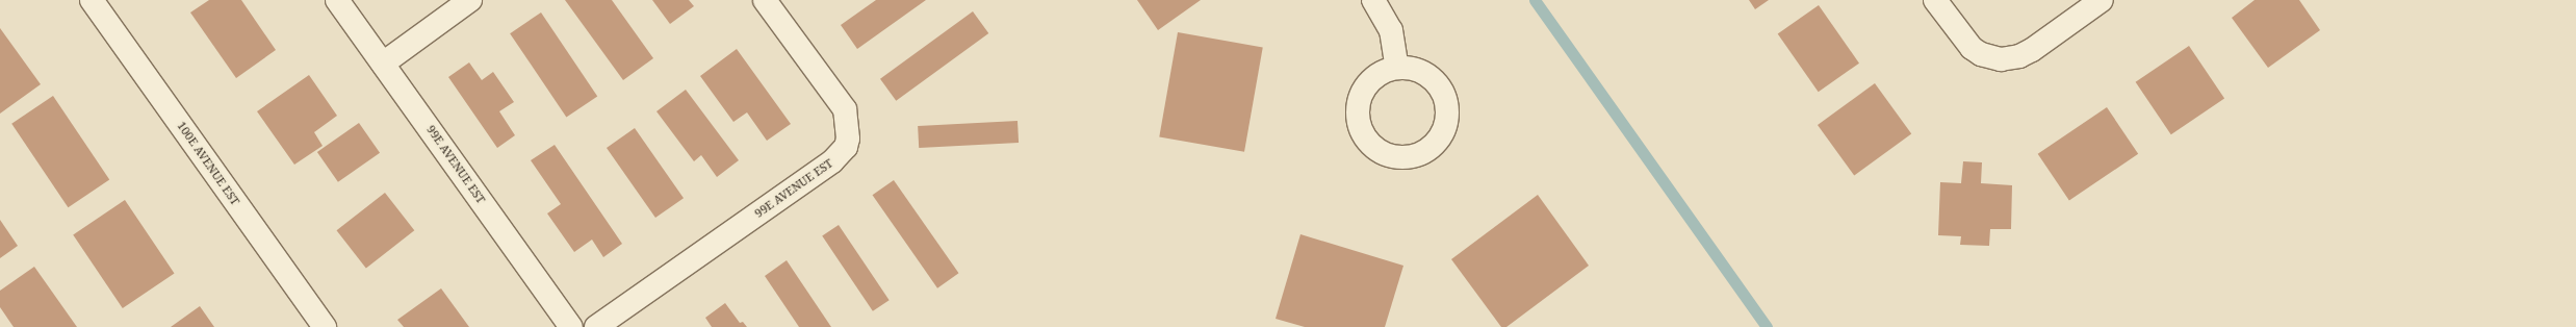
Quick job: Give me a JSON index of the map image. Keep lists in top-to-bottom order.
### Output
{
  "streets": {
    "street": ["100E AVENUE EST", "99E AVENUE EST"]
  }
}
